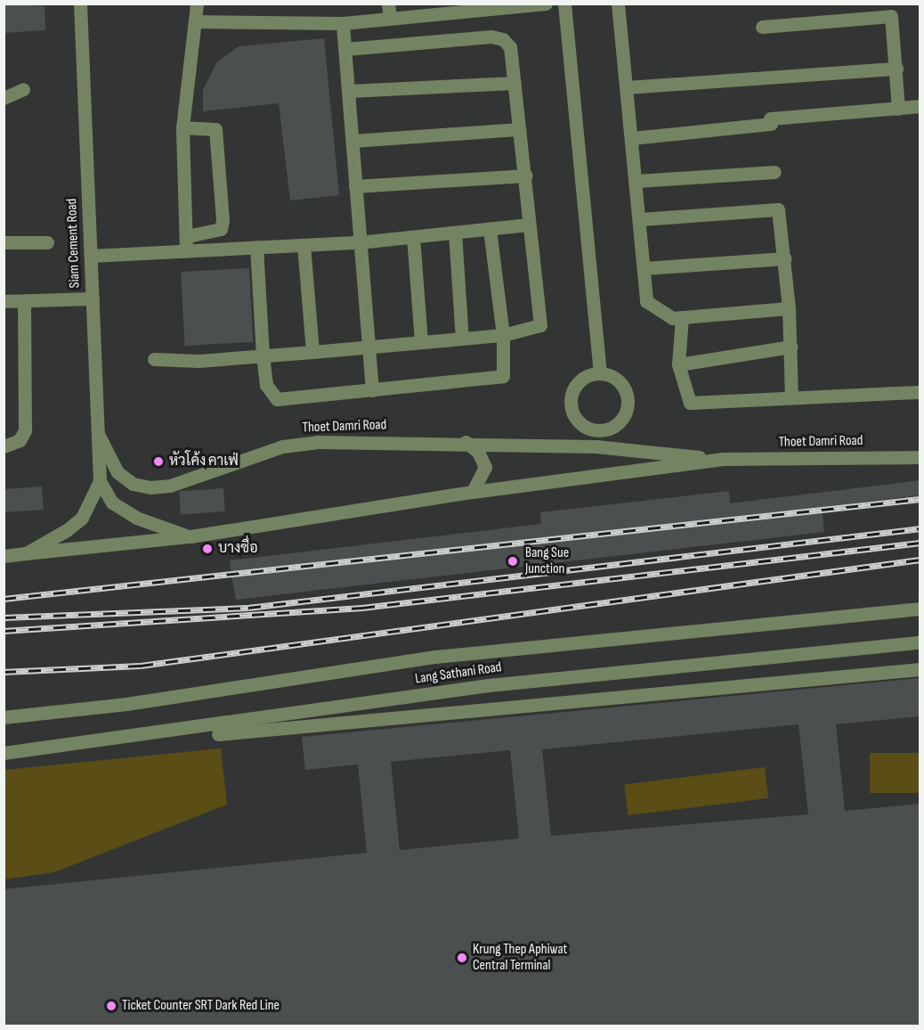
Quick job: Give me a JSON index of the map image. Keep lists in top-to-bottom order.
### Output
{
  "streets": {
    "street": ["Siam Cement Road", "Thoet Damri Road", "Lang Sathani Road"]
  },
  "crossings": [
    ["Siam Cement Road", "Thoet Damri Road"]
  ],
  "places": [
    "หัวโค้ง คาเฟ่",
    "บางซื่อ",
    "Bang Sue Junction",
    "Krung Thep Aphiwat Central Terminal",
    "Ticket Counter SRT Dark Red Line"
  ]
}
